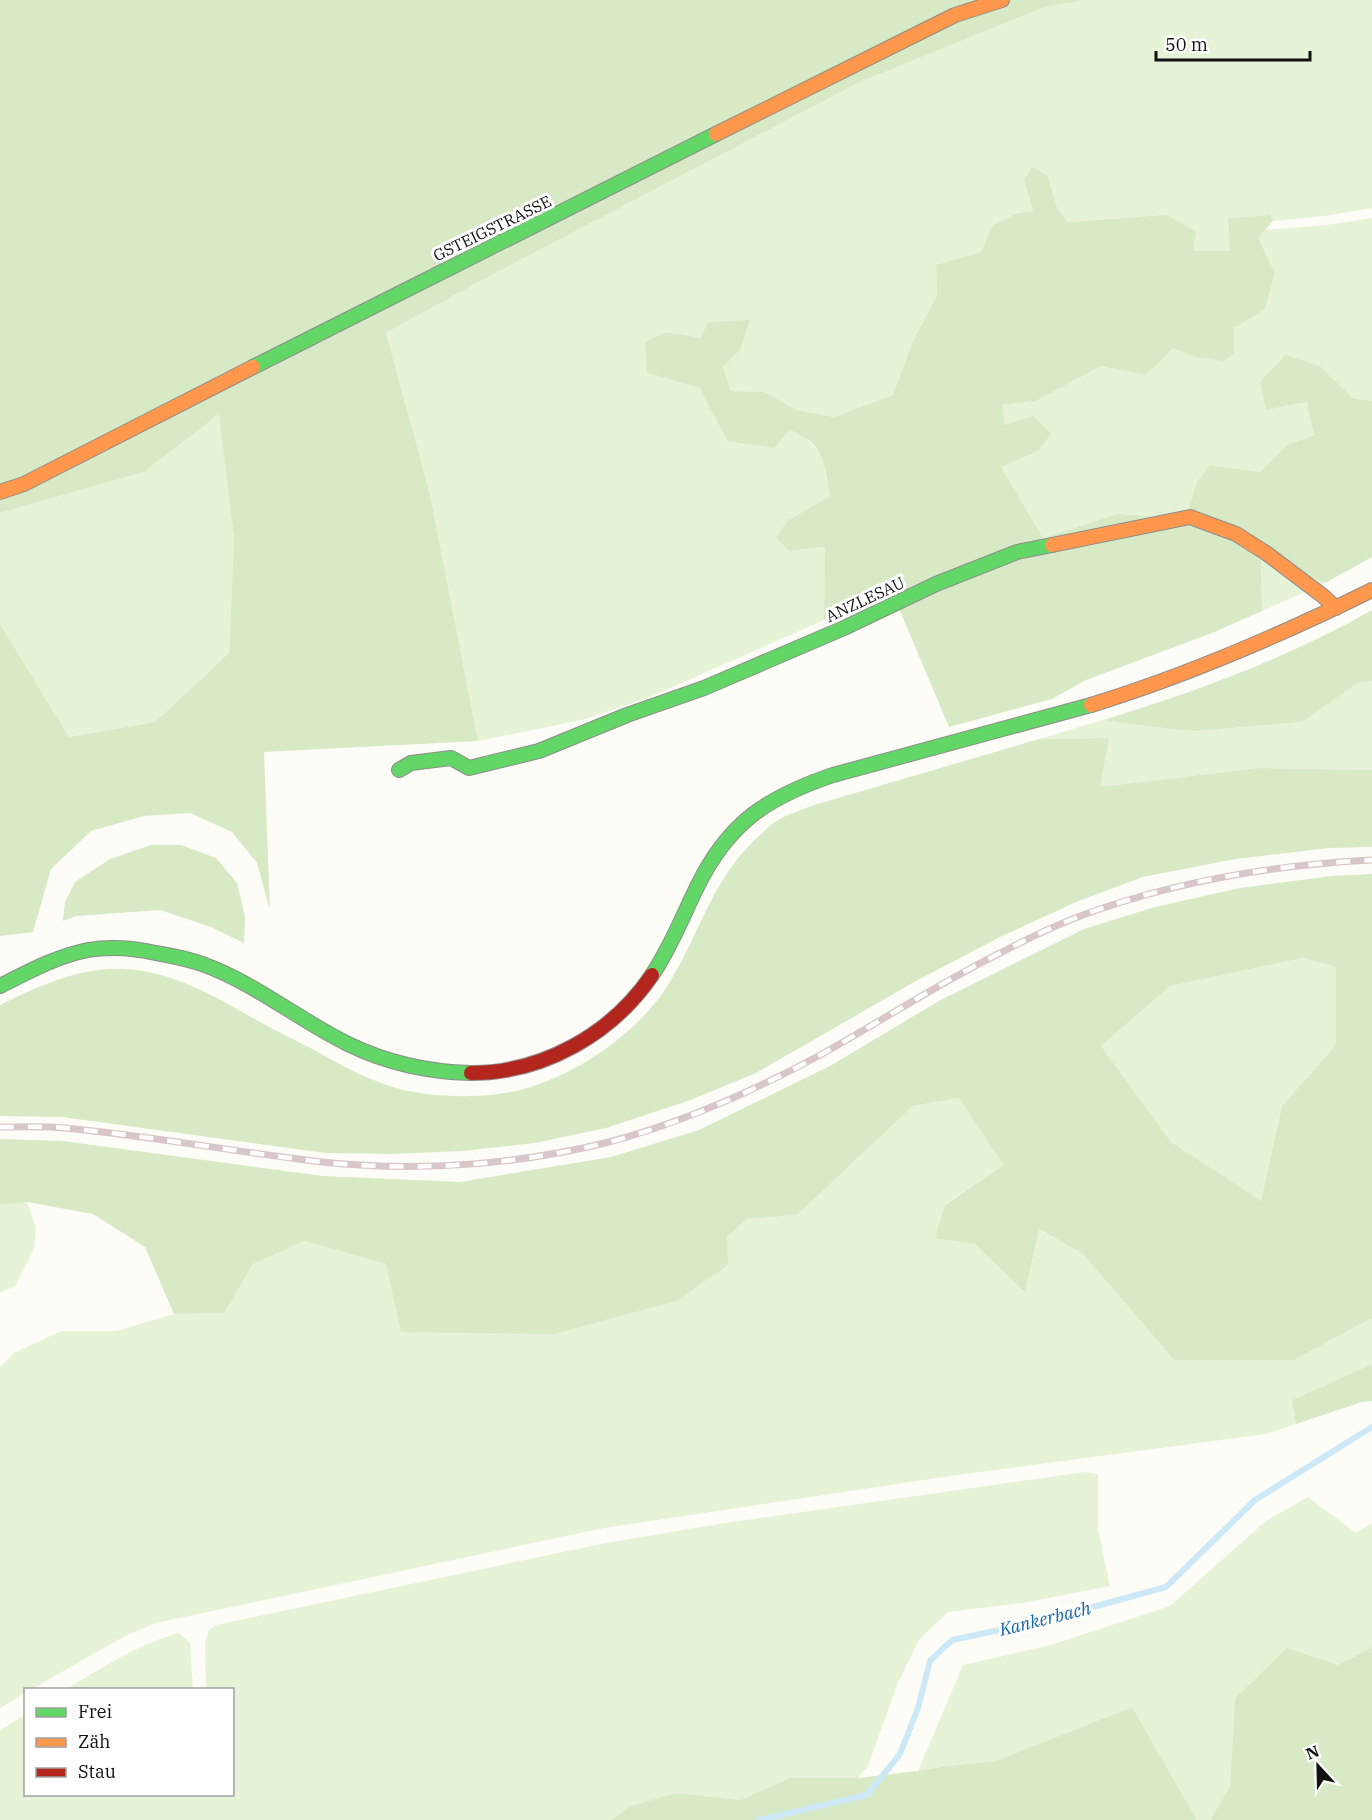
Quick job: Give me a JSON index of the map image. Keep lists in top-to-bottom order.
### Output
{
  "streets": {
    "street": ["GSTEIGSTRASSE", "ANZLESAU"]
  },
  "water": ["Kankerbach"],
  "legend": ["Frei", "Zäh", "Stau"],
  "scale_bar": "50 m",
  "north": "top"
}
